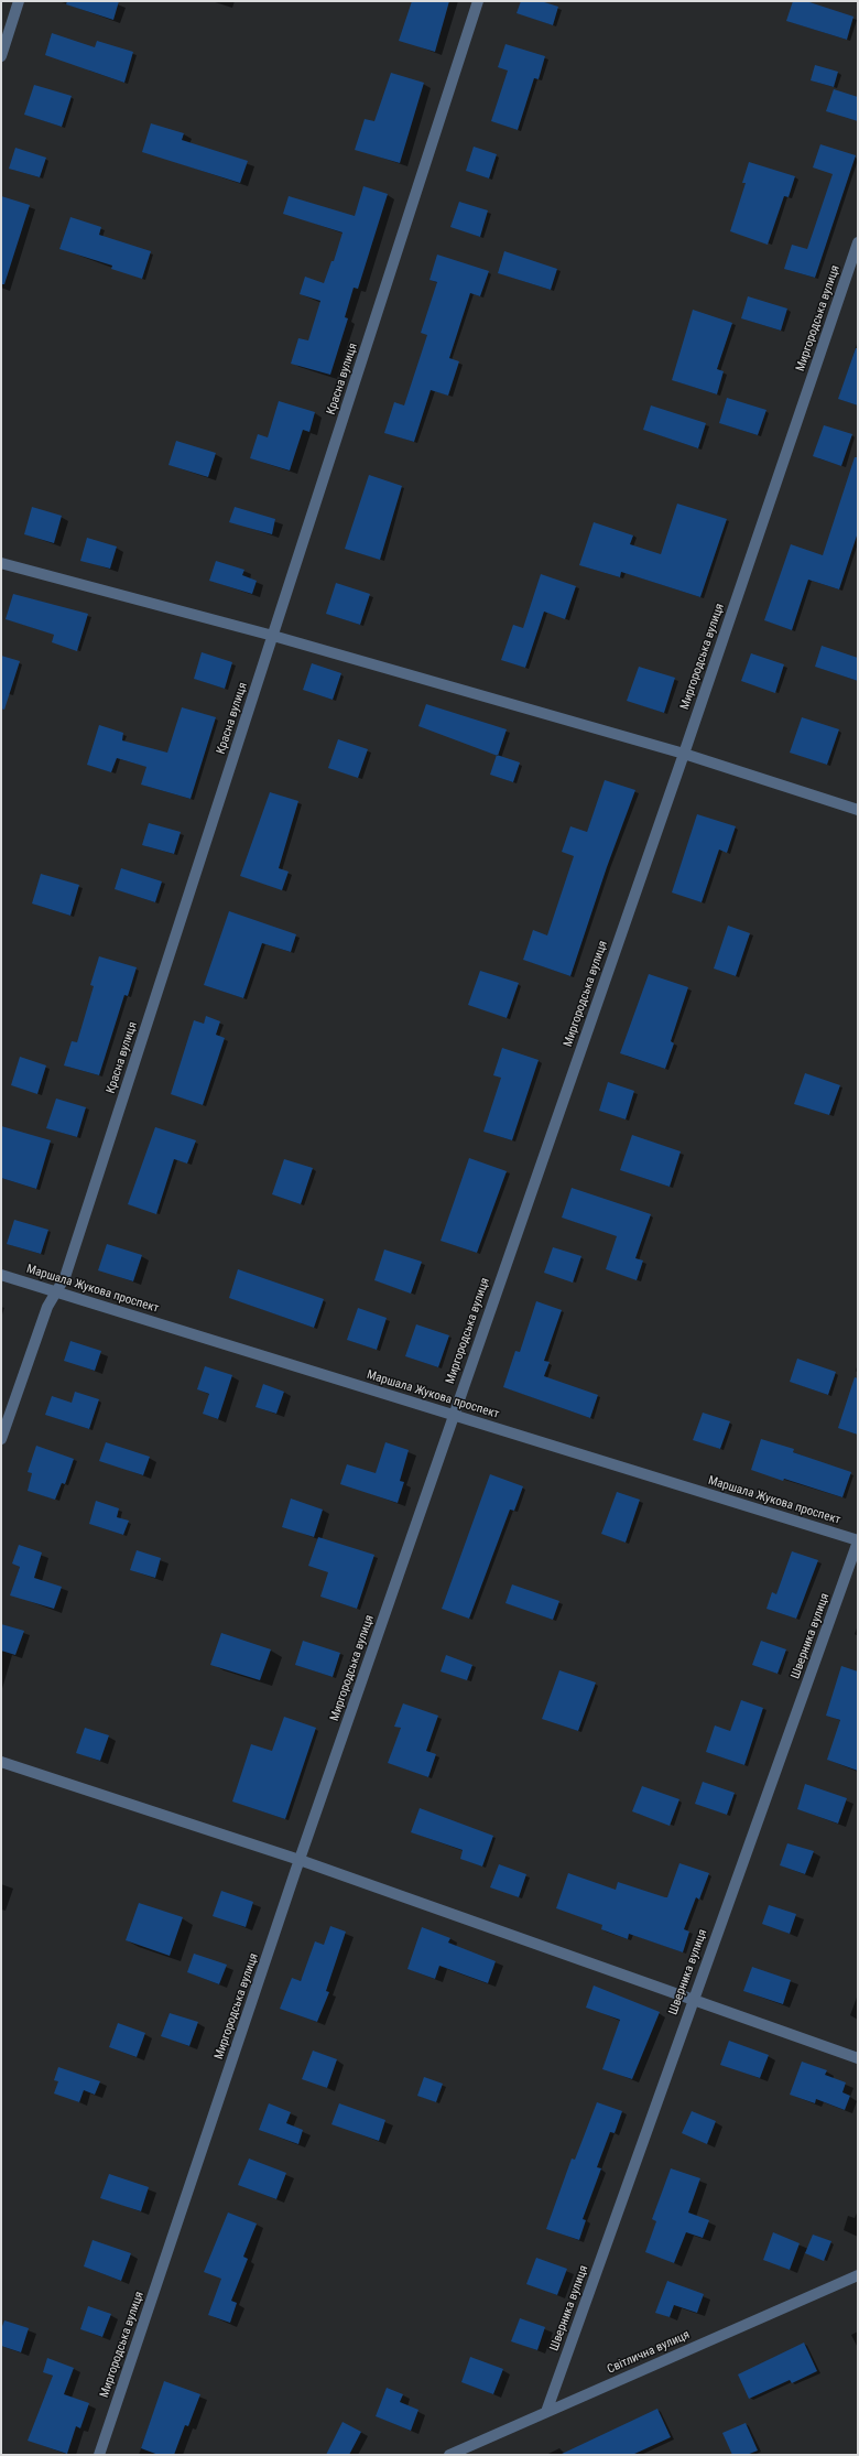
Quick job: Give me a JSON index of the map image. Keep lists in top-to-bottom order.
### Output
{
  "streets": {
    "street": [
      "Миргородська вулиця",
      "Красна вулиця",
      "Маршала Жукова проспект",
      "Шверника вулиця",
      "Світлична вулиця"
    ]
  },
  "crossings": [
    ["Миргородська вулиця", "Маршала Жукова проспект"],
    ["Красна вулиця", "Маршала Жукова проспект"],
    ["Маршала Жукова проспект", "Шверника вулиця"],
    ["Шверника вулиця", "Світлична вулиця"]
  ]
}
